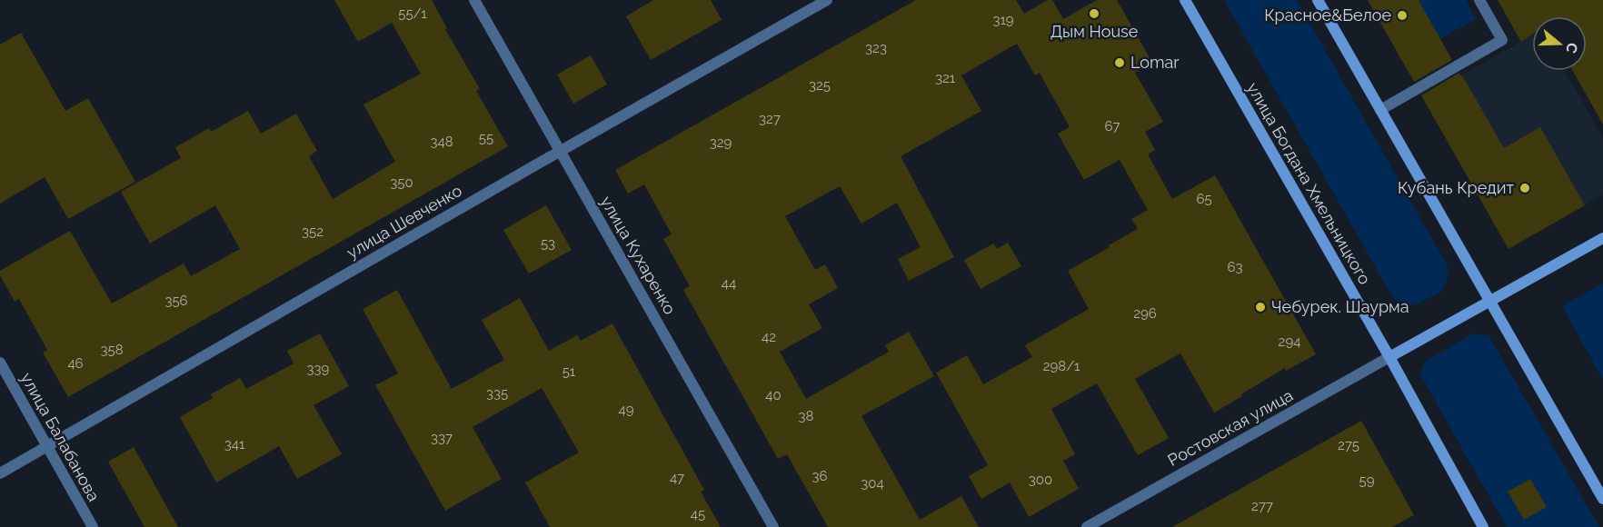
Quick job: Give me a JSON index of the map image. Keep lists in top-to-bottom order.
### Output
{
  "streets": {
    "main road": ["улица Богдана Хмельницкого"],
    "street": [
      "улица Шевченко",
      "улица Кухаренко",
      "Ростовская улица",
      "улица Балабанова"
    ]
  },
  "crossings": [
    ["улица Богдана Хмельницкого", "Ростовская улица"],
    ["улица Шевченко", "улица Кухаренко"],
    ["улица Шевченко", "улица Балабанова"]
  ],
  "places": [
    "Дым House",
    "Красное&Белое",
    "Lomar",
    "Кубань Кредит",
    "Чебурек. Шаурма"
  ],
  "house_numbers": [
    "55/1",
    "319",
    "323",
    "321",
    "325",
    "327",
    "67",
    "55",
    "348",
    "329",
    "350",
    "65",
    "352",
    "53",
    "63",
    "44",
    "356",
    "296",
    "42",
    "294",
    "358",
    "46",
    "298/1",
    "339",
    "51",
    "335",
    "40",
    "49",
    "38",
    "337",
    "341",
    "275",
    "36",
    "47",
    "300",
    "59",
    "304",
    "277",
    "45"
  ],
  "north": "right"
}
